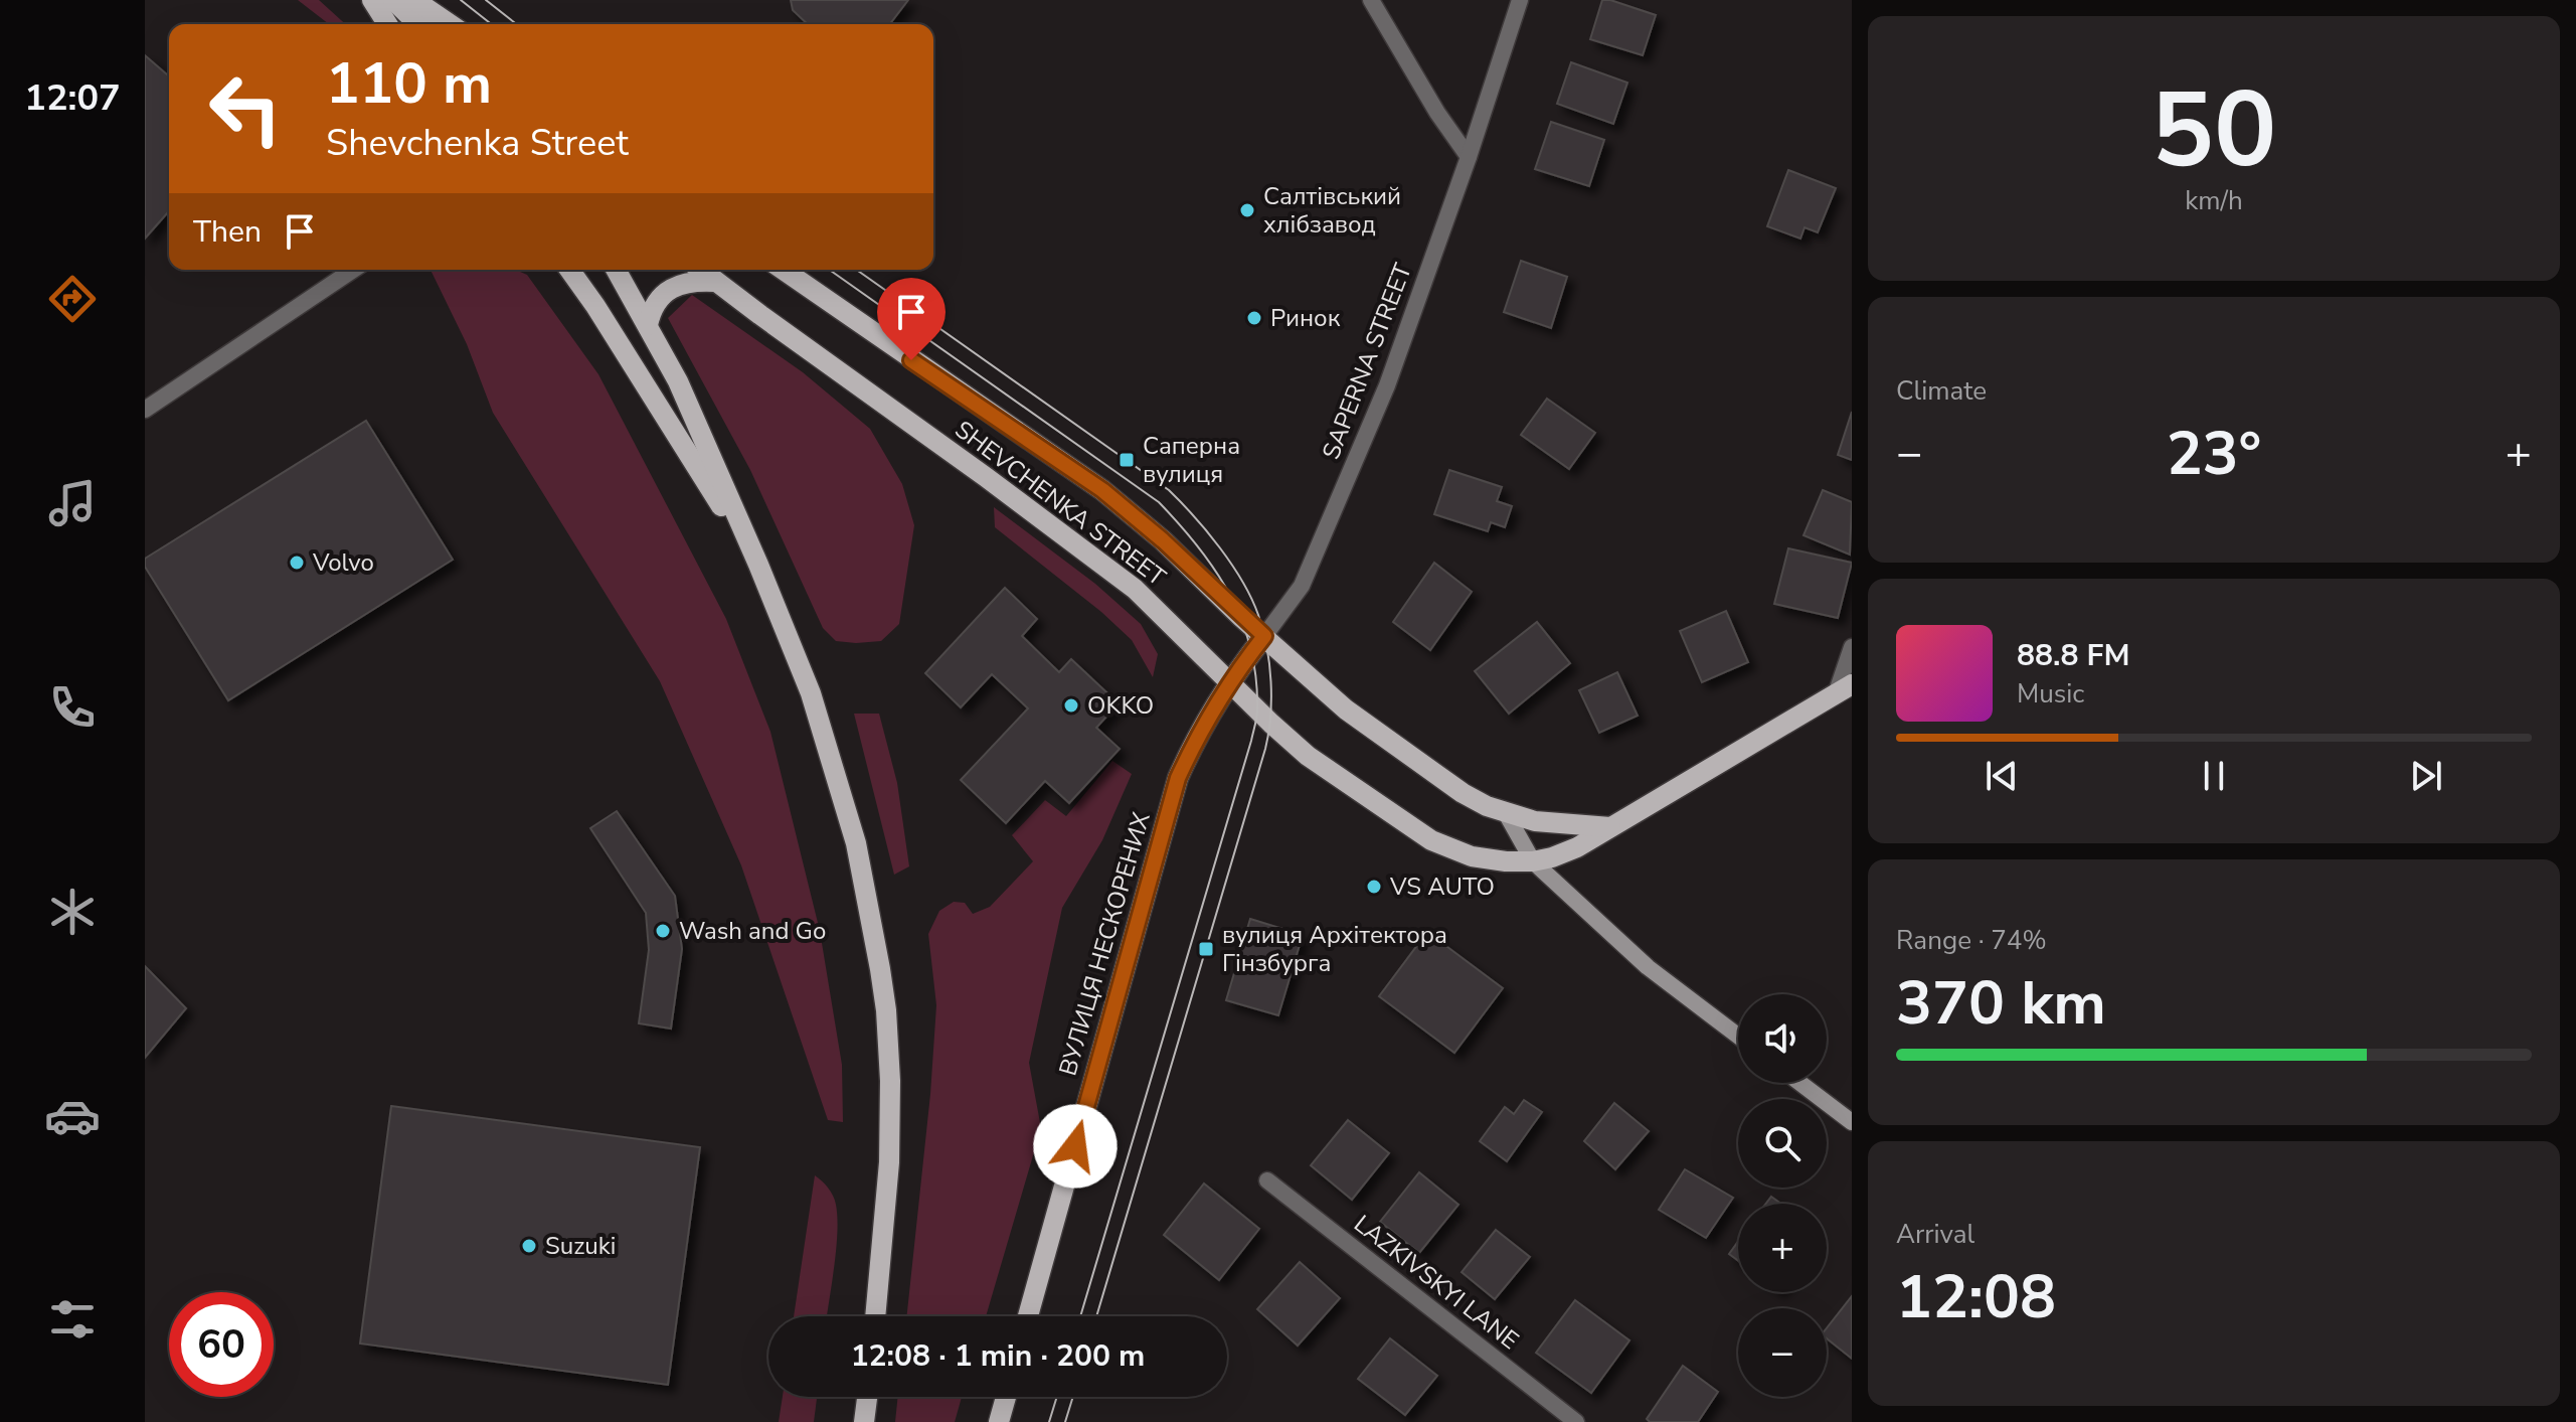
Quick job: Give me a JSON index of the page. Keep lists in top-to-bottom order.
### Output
{
  "streets": {
    "main road": ["SHEVCHENKA STREET", "ВУЛИЦЯ НЕСКОРЕНИХ"],
    "street": ["SAPERNA STREET", "LAZKIVSKYI LANE"]
  },
  "crossings": [
    ["SAPERNA STREET", "SHEVCHENKA STREET"],
    ["SAPERNA STREET", "ВУЛИЦЯ НЕСКОРЕНИХ"],
    ["SHEVCHENKA STREET", "ВУЛИЦЯ НЕСКОРЕНИХ"]
  ],
  "places": {
    "other": [
      "Салтівський хлібзавод",
      "Ринок",
      "Volvo",
      "OKKO",
      "VS AUTO",
      "Wash and Go",
      "Suzuki"
    ],
    "transit": ["Саперна вулиця", "вулиця Архітектора Гінзбурга"]
  },
  "page": {
    "tabs": "12:07",
    "tile": [
      ["50", "km/h"],
      "Climate",
      ["Range · 74%", "370 km"],
      ["Arrival", "12:08"]
    ],
    "turn": ["110 m", "Shevchenka Street"],
    "then": "Then",
    "heat": ["−", "23°", "+"],
    "song": ["88.8 FM", "Music"],
    "map_buttons": ["+", "−"],
    "limit": "60",
    "trip": "12:08 · 1 min · 200 m"
  }
}
